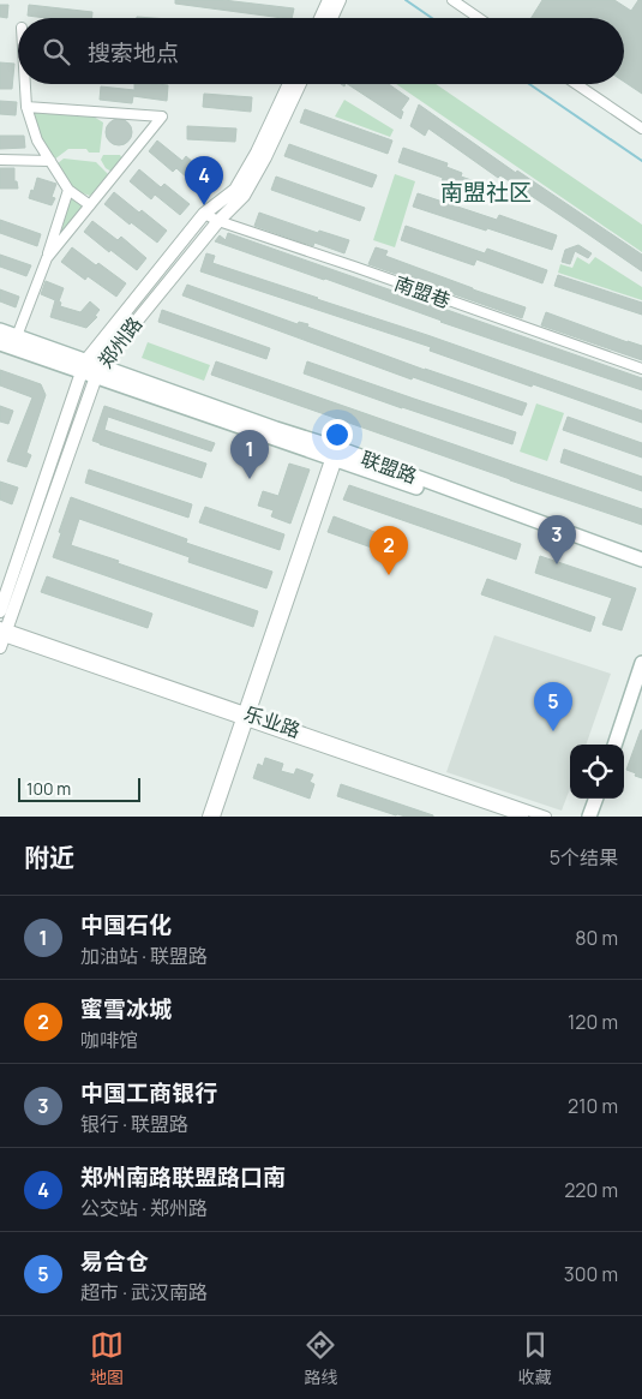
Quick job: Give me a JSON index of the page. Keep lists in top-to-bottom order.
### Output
{
  "streets": {
    "main road": ["联盟路"],
    "street": ["南盟巷", "郑州路", "乐业路"]
  },
  "crossings": [
    ["南盟巷", "郑州路"],
    ["郑州路", "联盟路"],
    ["郑州路", "乐业路"]
  ],
  "districts": ["南盟社区"],
  "scale_bar": "100 m",
  "page": {
    "search": "搜索地点",
    "pins": [
      "4",
      "1",
      "3",
      "2",
      "5"
    ],
    "scale": "100 m",
    "heading": ["附近", "5个结果"],
    "list": [
      {
        "mark": "1",
        "name": "中国石化",
        "note": "加油站 · 联盟路",
        "value": "80 m"
      },
      {
        "mark": "2",
        "name": "蜜雪冰城",
        "note": "咖啡馆",
        "value": "120 m"
      },
      {
        "mark": "3",
        "name": "中国工商银行",
        "note": "银行 · 联盟路",
        "value": "210 m"
      },
      {
        "mark": "4",
        "name": "郑州南路联盟路口南",
        "note": "公交站 · 郑州路",
        "value": "220 m"
      },
      {
        "mark": "5",
        "name": "易合仓",
        "note": "超市 · 武汉南路",
        "value": "300 m"
      }
    ],
    "nav": ["地图", "路线", "收藏"]
  }
}
